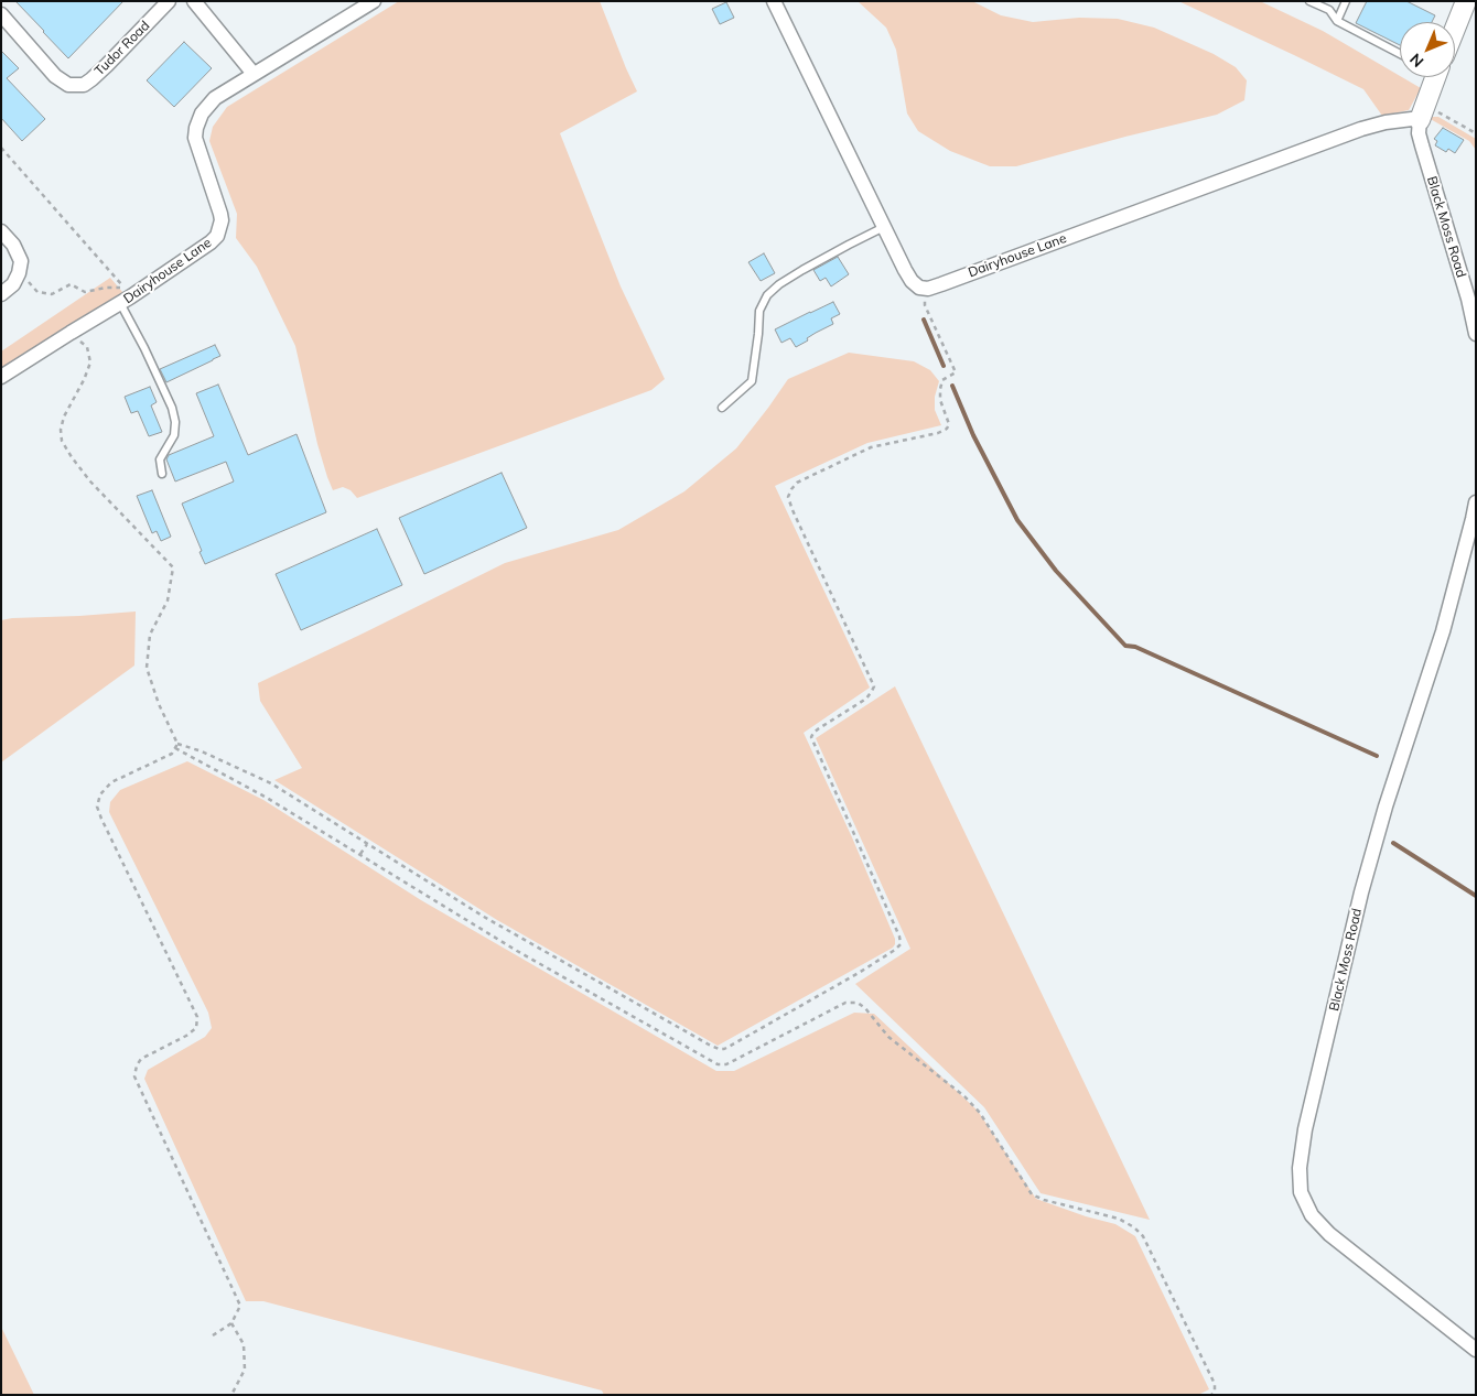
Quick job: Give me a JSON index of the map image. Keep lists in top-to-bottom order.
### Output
{
  "streets": {
    "street": ["Tudor Road", "Black Moss Road", "Dairyhouse Lane"]
  },
  "crossings": [
    ["Black Moss Road", "Dairyhouse Lane"]
  ],
  "north": "bottom left"
}
